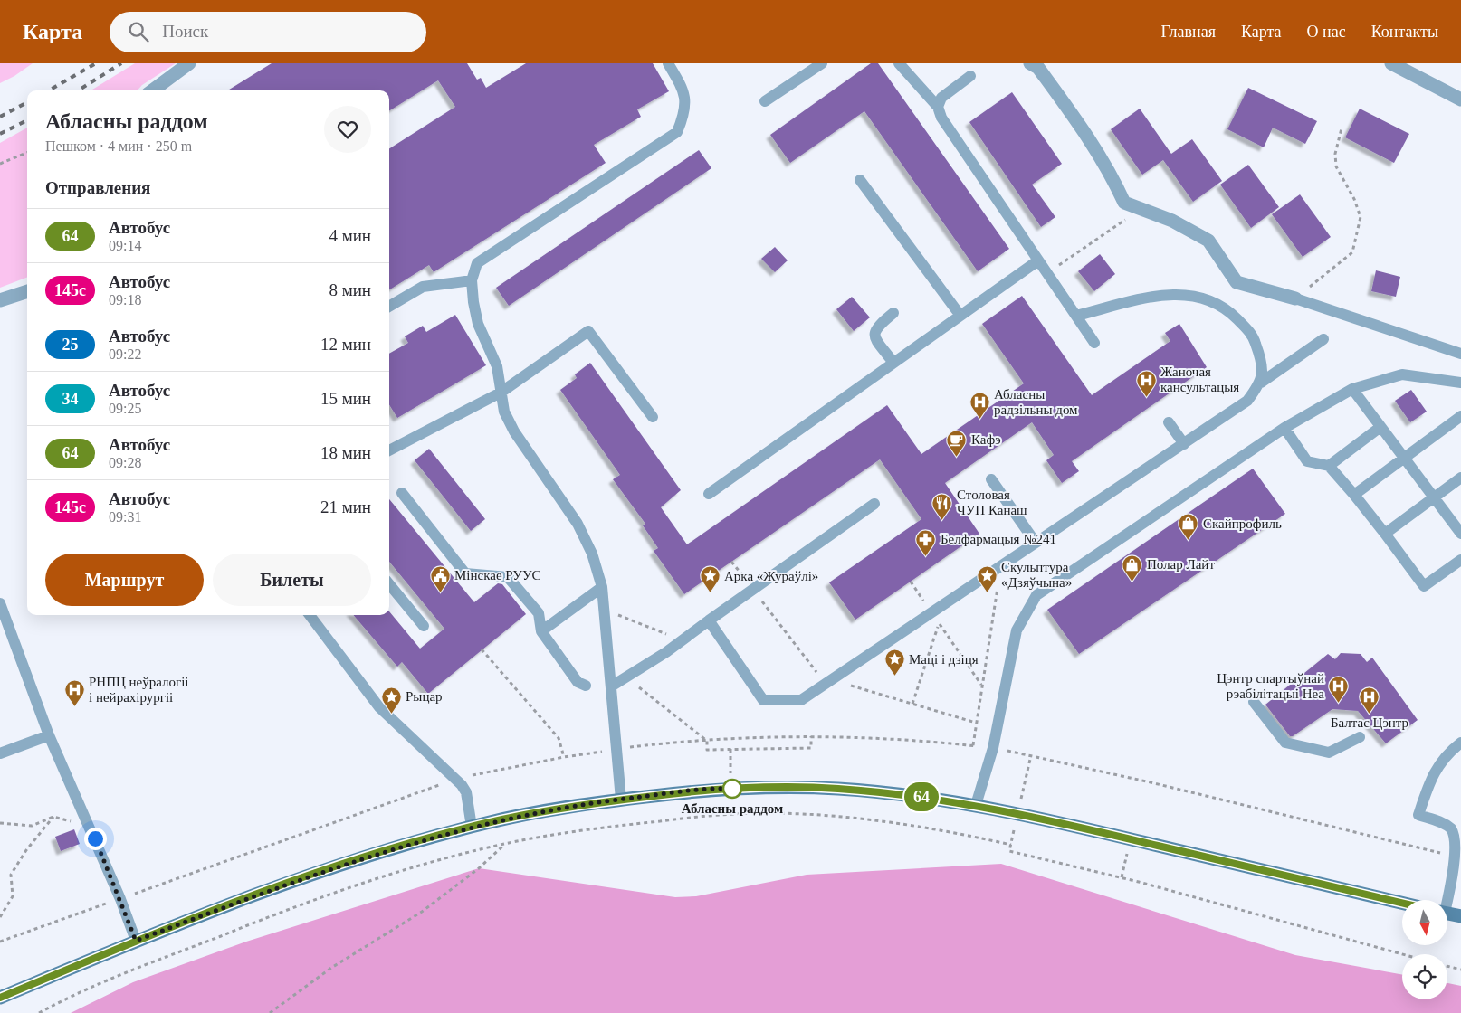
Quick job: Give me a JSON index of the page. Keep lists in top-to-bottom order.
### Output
{
  "places": {
    "hospital": [
      "Жаночая кансультацыя",
      "Абласны радзільны дом",
      "Цэнтр спартыўнай рэабілітацыі Неа",
      "РНПЦ неўралогіі і нейрахірургіі",
      "Балтас Цэнтр"
    ],
    "cafe": ["Кафэ"],
    "restaurant": ["Столовая ЧУП Канаш"],
    "shop": ["Скайпрофиль", "Полар Лайт"],
    "pharmacy": ["Белфармацыя №241"],
    "public building": ["Мінскае РУУС"],
    "place": [
      "Скульптура «Дзяўчына»",
      "Арка «Жураўлі»",
      "Маці і дзіця",
      "Рыцар"
    ],
    "other": ["Абласны раддом"]
  },
  "lines": ["bus line 64"],
  "north": "bottom",
  "page": {
    "header": "Карта",
    "search": "Поиск",
    "nav": [
      "Главная",
      "Карта",
      "О нас",
      "Контакты"
    ],
    "on_map": "64",
    "heading": [
      ["Абласны раддом", "Пешком · 4 мин · 250 m"],
      "Отправления"
    ],
    "list": [
      {
        "mark": "64",
        "name": "Автобус",
        "note": "09:14",
        "value": "4 мин"
      },
      {
        "mark": "145с",
        "name": "Автобус",
        "note": "09:18",
        "value": "8 мин"
      },
      {
        "mark": "25",
        "name": "Автобус",
        "note": "09:22",
        "value": "12 мин"
      },
      {
        "mark": "34",
        "name": "Автобус",
        "note": "09:25",
        "value": "15 мин"
      },
      {
        "mark": "64",
        "name": "Автобус",
        "note": "09:28",
        "value": "18 мин"
      },
      {
        "mark": "145с",
        "name": "Автобус",
        "note": "09:31",
        "value": "21 мин"
      }
    ],
    "buttons": ["Маршрут", "Билеты"]
  }
}
